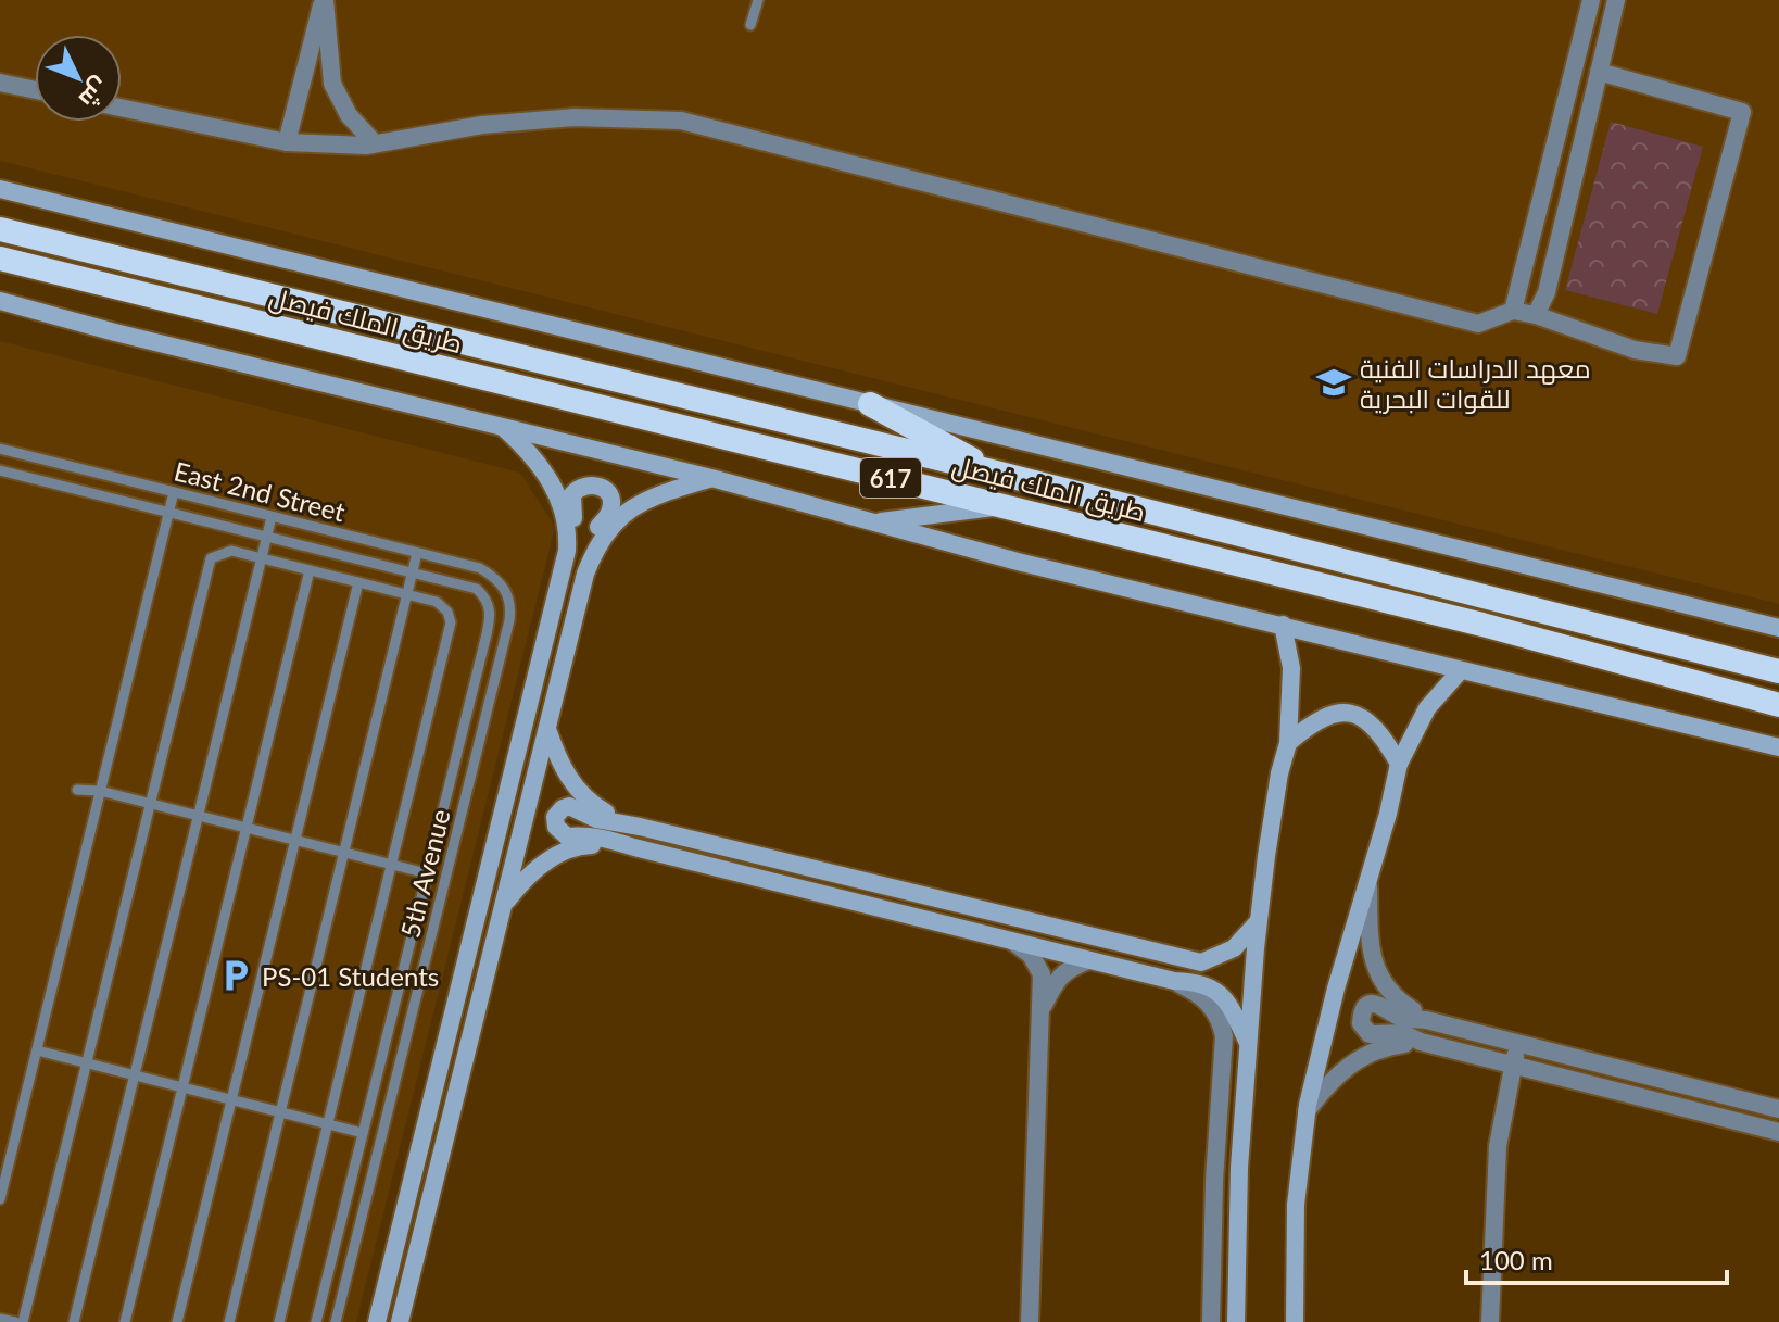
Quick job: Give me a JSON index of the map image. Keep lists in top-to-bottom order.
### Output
{
  "streets": {
    "highway": ["طريق الملك فيصل", "617"],
    "lane": ["East 2nd Street", "5th Avenue"]
  },
  "crossings": [
    ["East 2nd Street", "5th Avenue"]
  ],
  "places": {
    "school or university": ["معهد الدراسات الفنية للقوات البحرية"],
    "parking": ["PS-01 Students"]
  },
  "scale_bar": "100 m",
  "north": "bottom right"
}
